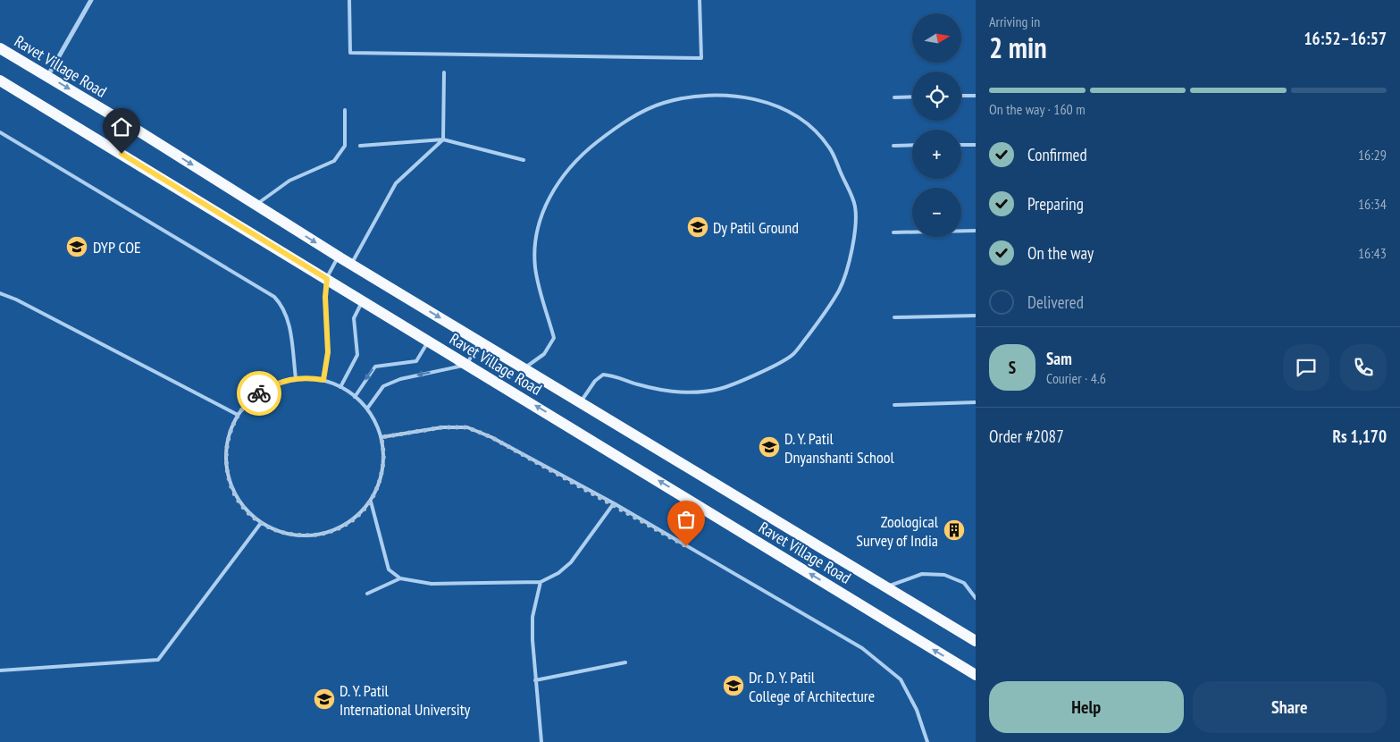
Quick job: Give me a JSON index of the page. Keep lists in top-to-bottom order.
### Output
{
  "streets": {
    "main road": ["Ravet Village Road"]
  },
  "places": {
    "school or university": [
      "Dy Patil Ground",
      "DYP COE",
      "D. Y. Patil Dnyanshanti School",
      "Dr. D. Y. Patil College of Architecture",
      "D. Y. Patil International University"
    ],
    "building": ["Zoological Survey of India"]
  },
  "north": "right",
  "page": {
    "heading": ["2 min", "Arriving in", "16:52–16:57"],
    "panel": [
      "Sam",
      "Courier · 4.6",
      "Order #2087",
      "Rs 1,170"
    ],
    "map_buttons": ["+", "−"],
    "bar": "On the way · 160 m",
    "list": [
      ["Confirmed", "16:29"],
      ["Preparing", "16:34"],
      ["On the way", "16:43"],
      "Delivered"
    ],
    "round": "S",
    "buttons": ["Help", "Share"]
  }
}
